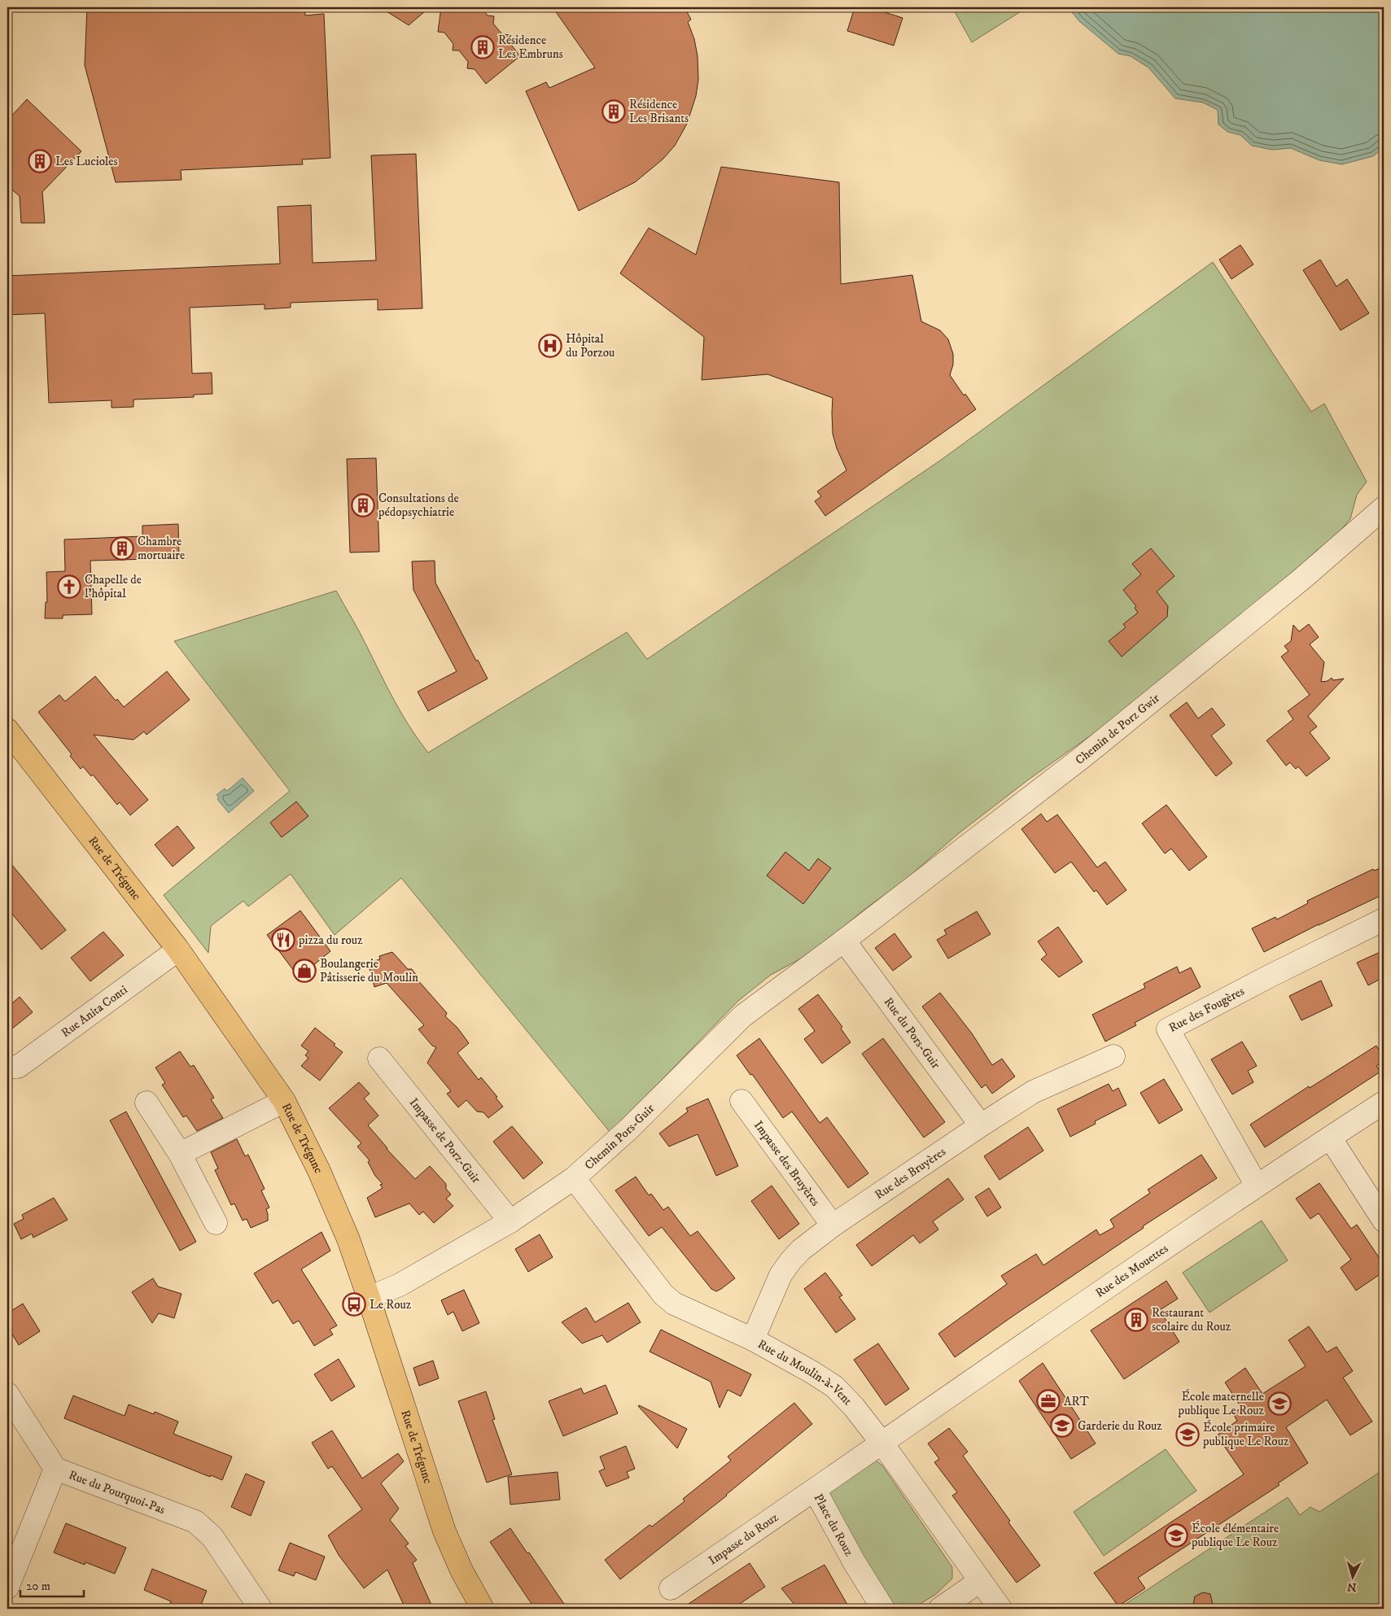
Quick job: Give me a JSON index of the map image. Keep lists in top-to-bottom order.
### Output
{
  "streets": {
    "main road": ["Rue de Trégunc"],
    "street": [
      "Chemin de Porz Gwir",
      "Rue des Fougères",
      "Rue Anita Conti",
      "Rue du Pors-Guir",
      "Chemin Pors-Guir",
      "Impasse de Porz-Guir",
      "Impasse des Bruyères",
      "Rue des Bruyères",
      "Rue des Mouettes",
      "Rue du Moulin-à-Vent",
      "Rue du Pourquoi-Pas",
      "Place du Rouz",
      "Impasse du Rouz"
    ]
  },
  "crossings": [
    ["Chemin de Porz Gwir", "Rue du Pors-Guir"],
    ["Chemin de Porz Gwir", "Chemin Pors-Guir"],
    ["Rue de Trégunc", "Rue Anita Conti"],
    ["Rue de Trégunc", "Chemin Pors-Guir"],
    ["Rue des Fougères", "Rue des Mouettes"],
    ["Rue du Pors-Guir", "Chemin Pors-Guir"],
    ["Rue du Pors-Guir", "Rue des Bruyères"],
    ["Chemin Pors-Guir", "Impasse de Porz-Guir"],
    ["Chemin Pors-Guir", "Rue du Moulin-à-Vent"],
    ["Impasse des Bruyères", "Rue des Bruyères"],
    ["Rue des Bruyères", "Rue du Moulin-à-Vent"],
    ["Rue des Mouettes", "Rue du Moulin-à-Vent"],
    ["Rue des Mouettes", "Place du Rouz"],
    ["Rue du Moulin-à-Vent", "Place du Rouz"],
    ["Place du Rouz", "Impasse du Rouz"]
  ],
  "places": {
    "building": [
      "Résidence Les Embruns",
      "Résidence Les Brisants",
      "Les Lucioles",
      "Consultations de pédopsychiatrie",
      "Chambre mortuaire",
      "Restaurant scolaire du Rouz"
    ],
    "hospital": ["Hôpital du Porzou"],
    "church": ["Chapelle de l'hôpital"],
    "restaurant": ["pizza du rouz"],
    "shop": ["Boulangerie Pâtisserie du Moulin"],
    "bus stop": ["Le Rouz"],
    "office": ["ART"],
    "school or university": [
      "École maternelle publique Le Rouz",
      "Garderie du Rouz",
      "École primaire publique Le Rouz",
      "École élémentaire publique Le Rouz"
    ]
  },
  "scale_bar": "20 m",
  "north": "bottom"
}
